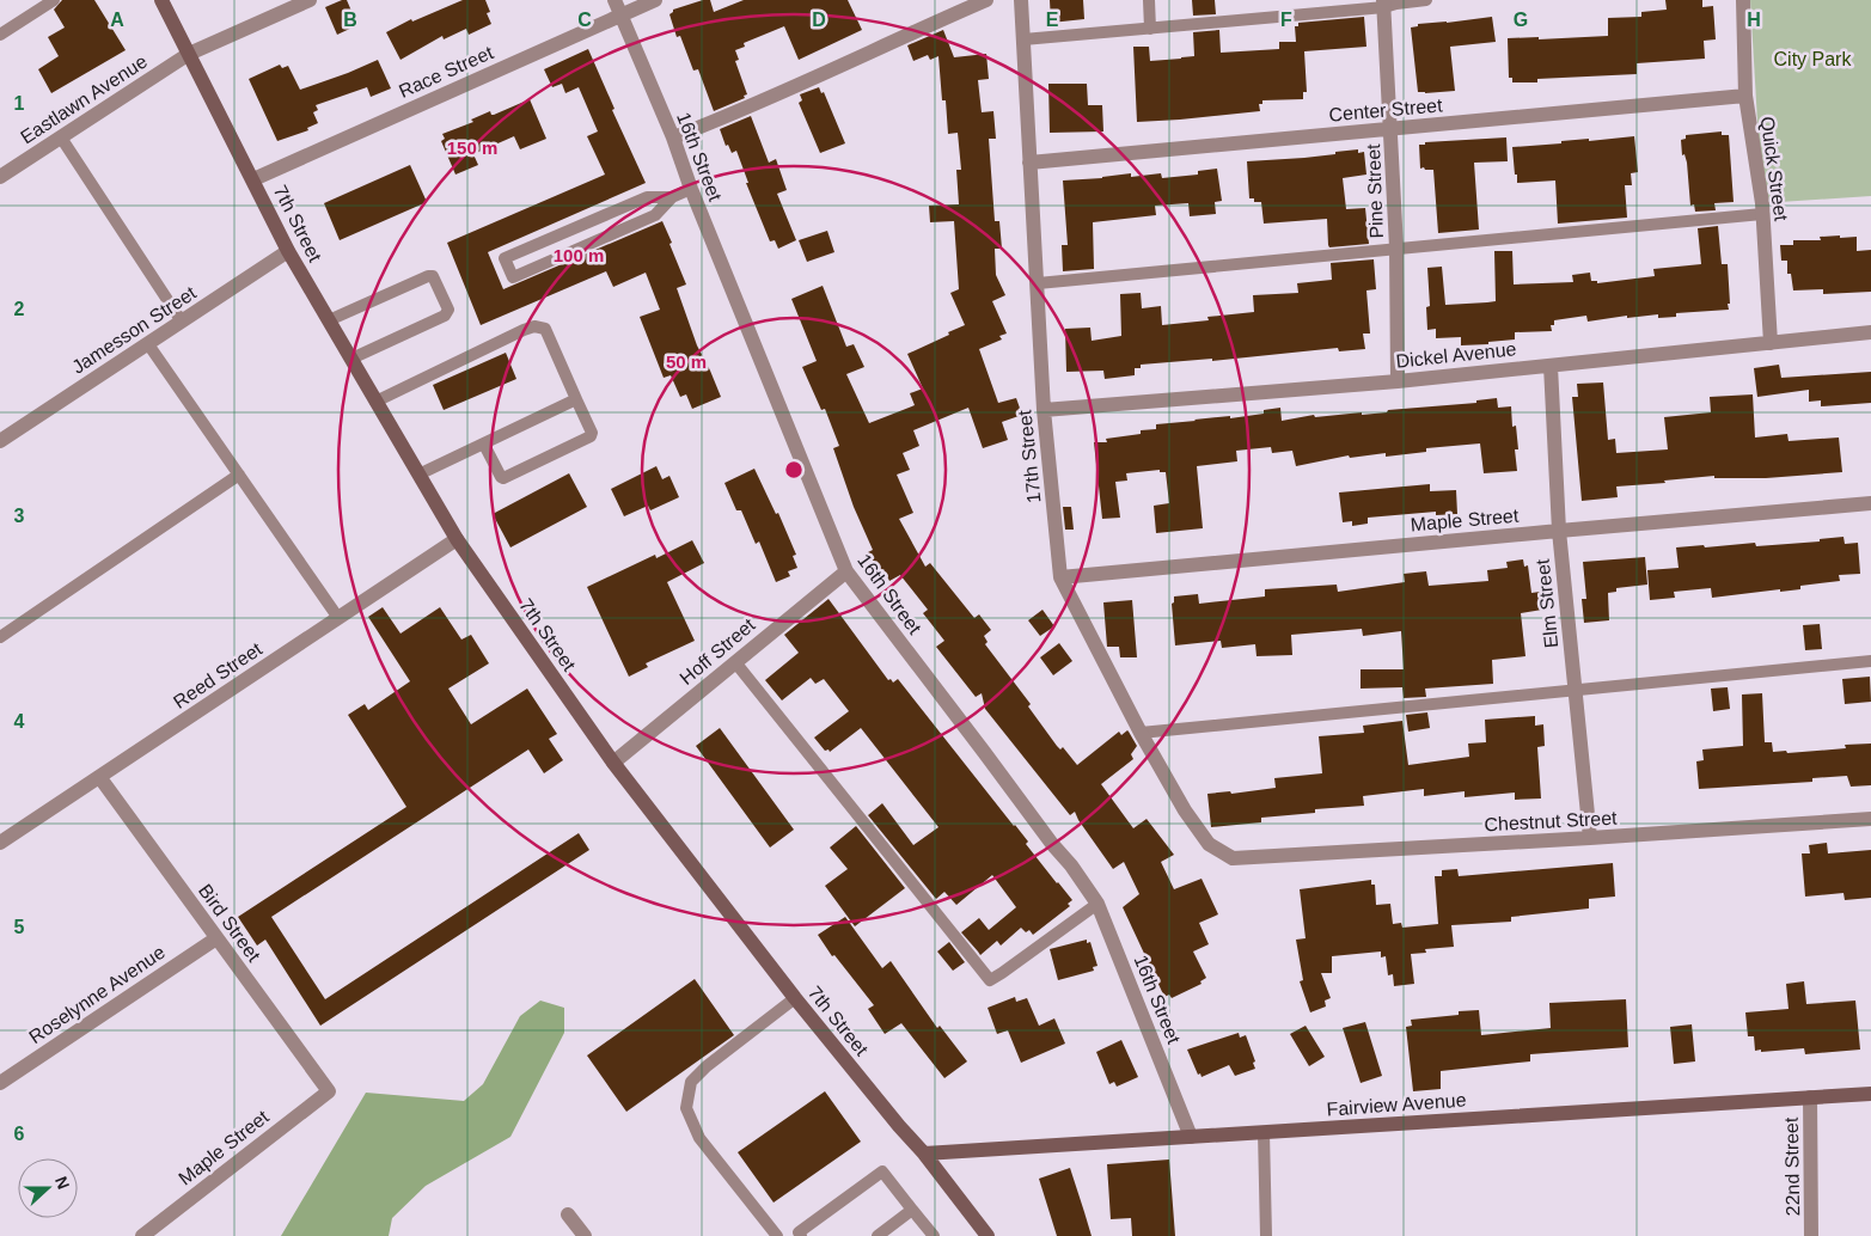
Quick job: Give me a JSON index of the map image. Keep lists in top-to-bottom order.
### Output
{
  "streets": {
    "main road": ["7th Street", "Fairview Avenue"],
    "street": [
      "Race Street",
      "Eastlawn Avenue",
      "Center Street",
      "16th Street",
      "Quick Street",
      "Pine Street",
      "Jamesson Street",
      "Dickel Avenue",
      "17th Street",
      "Maple Street",
      "Elm Street",
      "Hoff Street",
      "Reed Street",
      "Chestnut Street",
      "Bird Street",
      "Roselynne Avenue",
      "22nd Street"
    ]
  },
  "crossings": [
    ["Race Street", "16th Street"],
    ["Race Street", "7th Street"],
    ["Eastlawn Avenue", "7th Street"],
    ["Center Street", "Quick Street"],
    ["Center Street", "Pine Street"],
    ["Center Street", "17th Street"],
    ["16th Street", "Hoff Street"],
    ["16th Street", "Fairview Avenue"],
    ["Quick Street", "Dickel Avenue"],
    ["Pine Street", "Dickel Avenue"],
    ["7th Street", "Jamesson Street"],
    ["7th Street", "Hoff Street"],
    ["7th Street", "Reed Street"],
    ["7th Street", "Fairview Avenue"],
    ["Dickel Avenue", "17th Street"],
    ["Dickel Avenue", "Elm Street"],
    ["17th Street", "Maple Street"],
    ["17th Street", "Chestnut Street"],
    ["Maple Street", "Elm Street"],
    ["Maple Street", "Bird Street"],
    ["Elm Street", "Chestnut Street"],
    ["Reed Street", "Bird Street"],
    ["Bird Street", "Roselynne Avenue"],
    ["Fairview Avenue", "22nd Street"]
  ],
  "parks": ["City Park"],
  "north": "right",
  "grid": {
    "columns": [
      "A",
      "B",
      "C",
      "D",
      "E",
      "F",
      "G",
      "H"
    ],
    "rows": [
      "1",
      "2",
      "3",
      "4",
      "5",
      "6"
    ]
  },
  "rings": ["150 m", "100 m", "50 m"]
}
